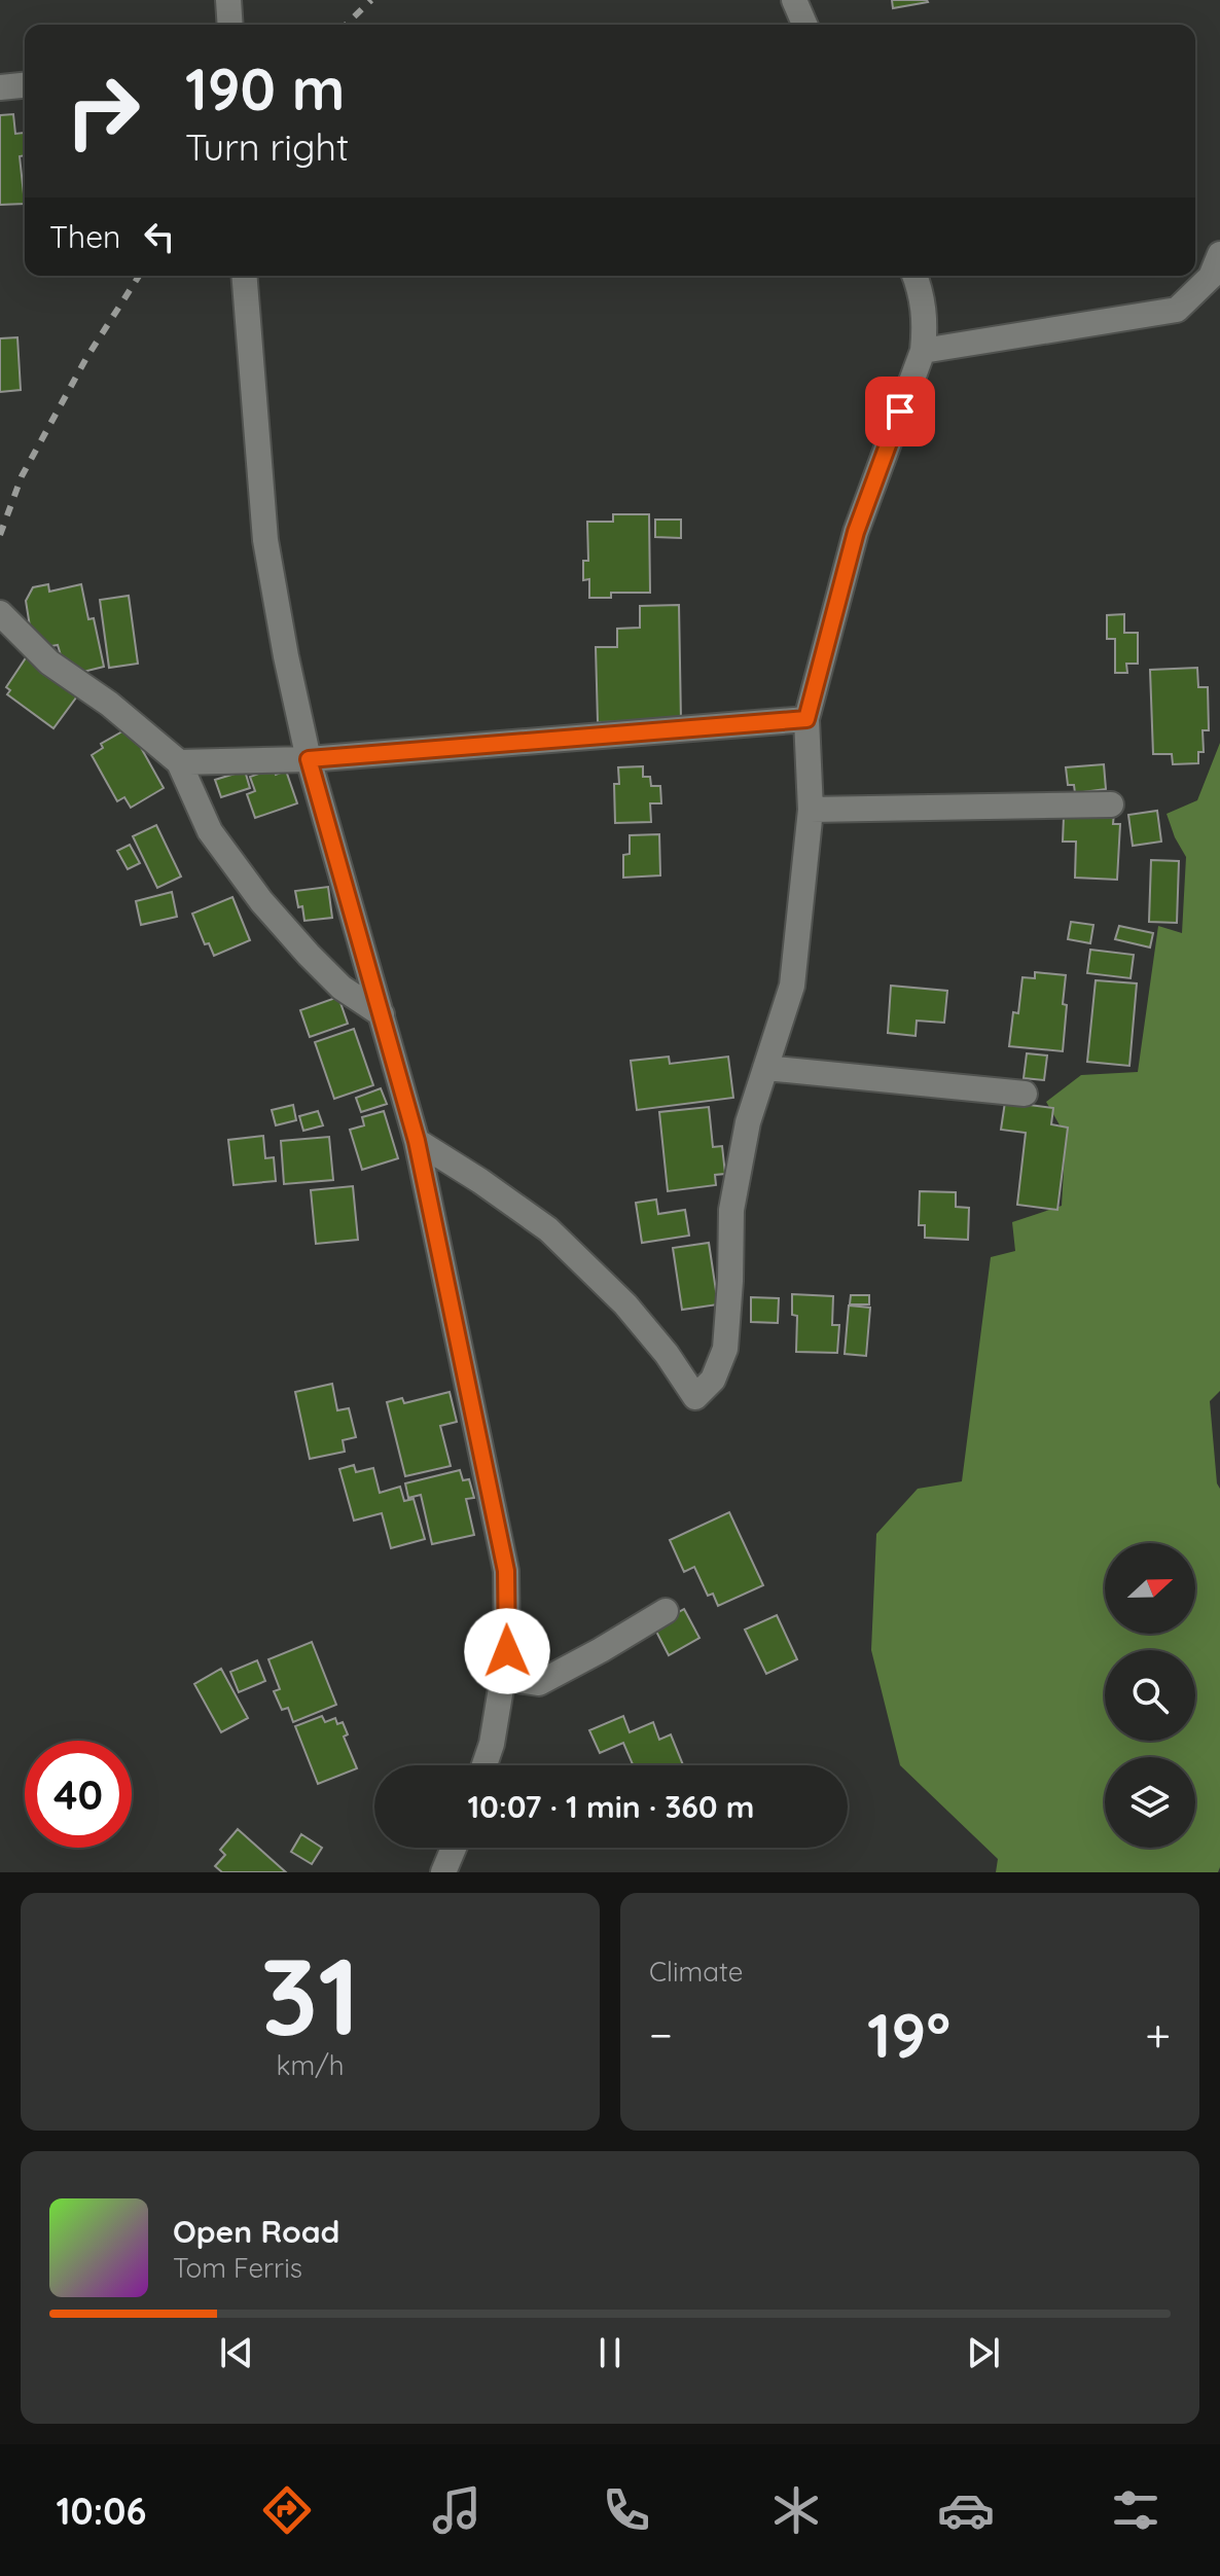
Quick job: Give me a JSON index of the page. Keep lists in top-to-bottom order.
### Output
{
  "north": "right",
  "page": {
    "turn": ["190 m", "Turn right"],
    "then": "Then",
    "limit": "40",
    "trip": "10:07 · 1 min · 360 m",
    "tile": [
      ["31", "km/h"],
      "Climate"
    ],
    "heat": ["−", "19°", "+"],
    "song": ["Open Road", "Tom Ferris"],
    "tabs": "10:06"
  }
}
